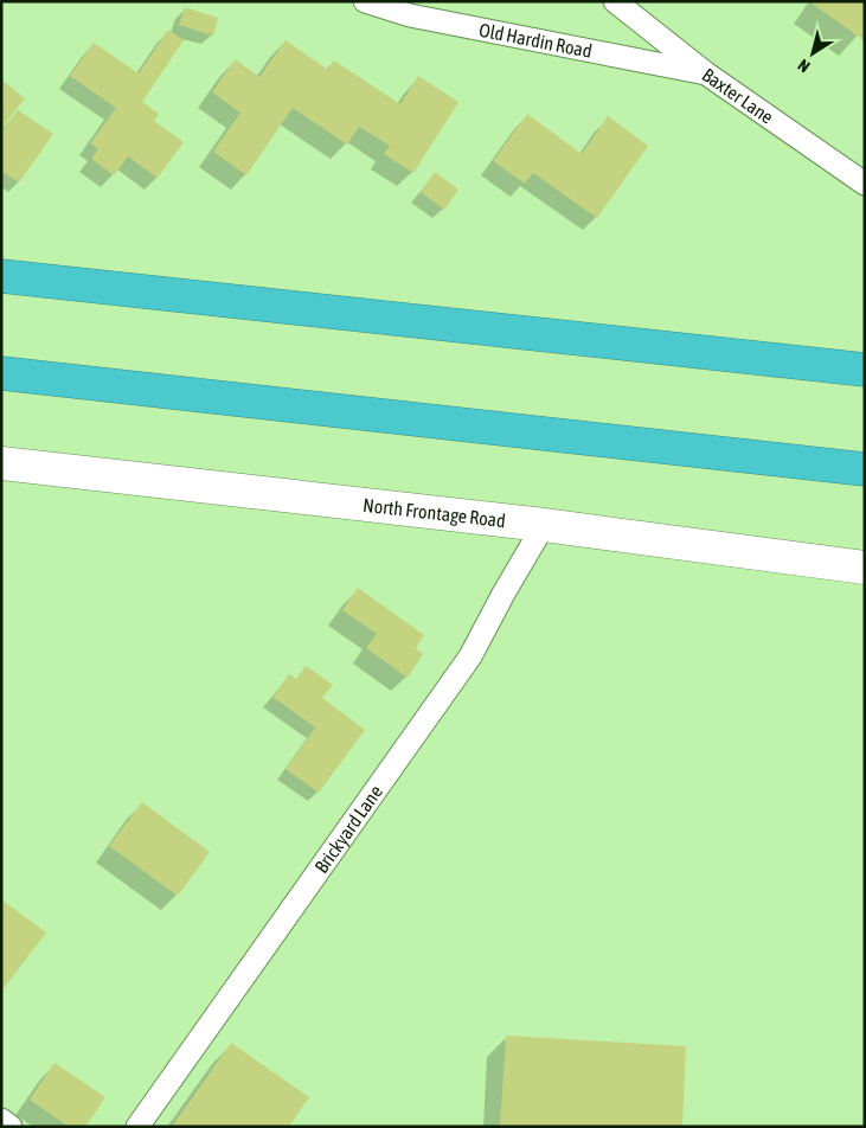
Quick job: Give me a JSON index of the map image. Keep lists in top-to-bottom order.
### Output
{
  "streets": {
    "street": [
      "Old Hardin Road",
      "Baxter Lane",
      "North Frontage Road",
      "Brickyard Lane"
    ]
  },
  "crossings": [
    ["Old Hardin Road", "Baxter Lane"],
    ["North Frontage Road", "Brickyard Lane"]
  ],
  "north": "bottom left"
}
